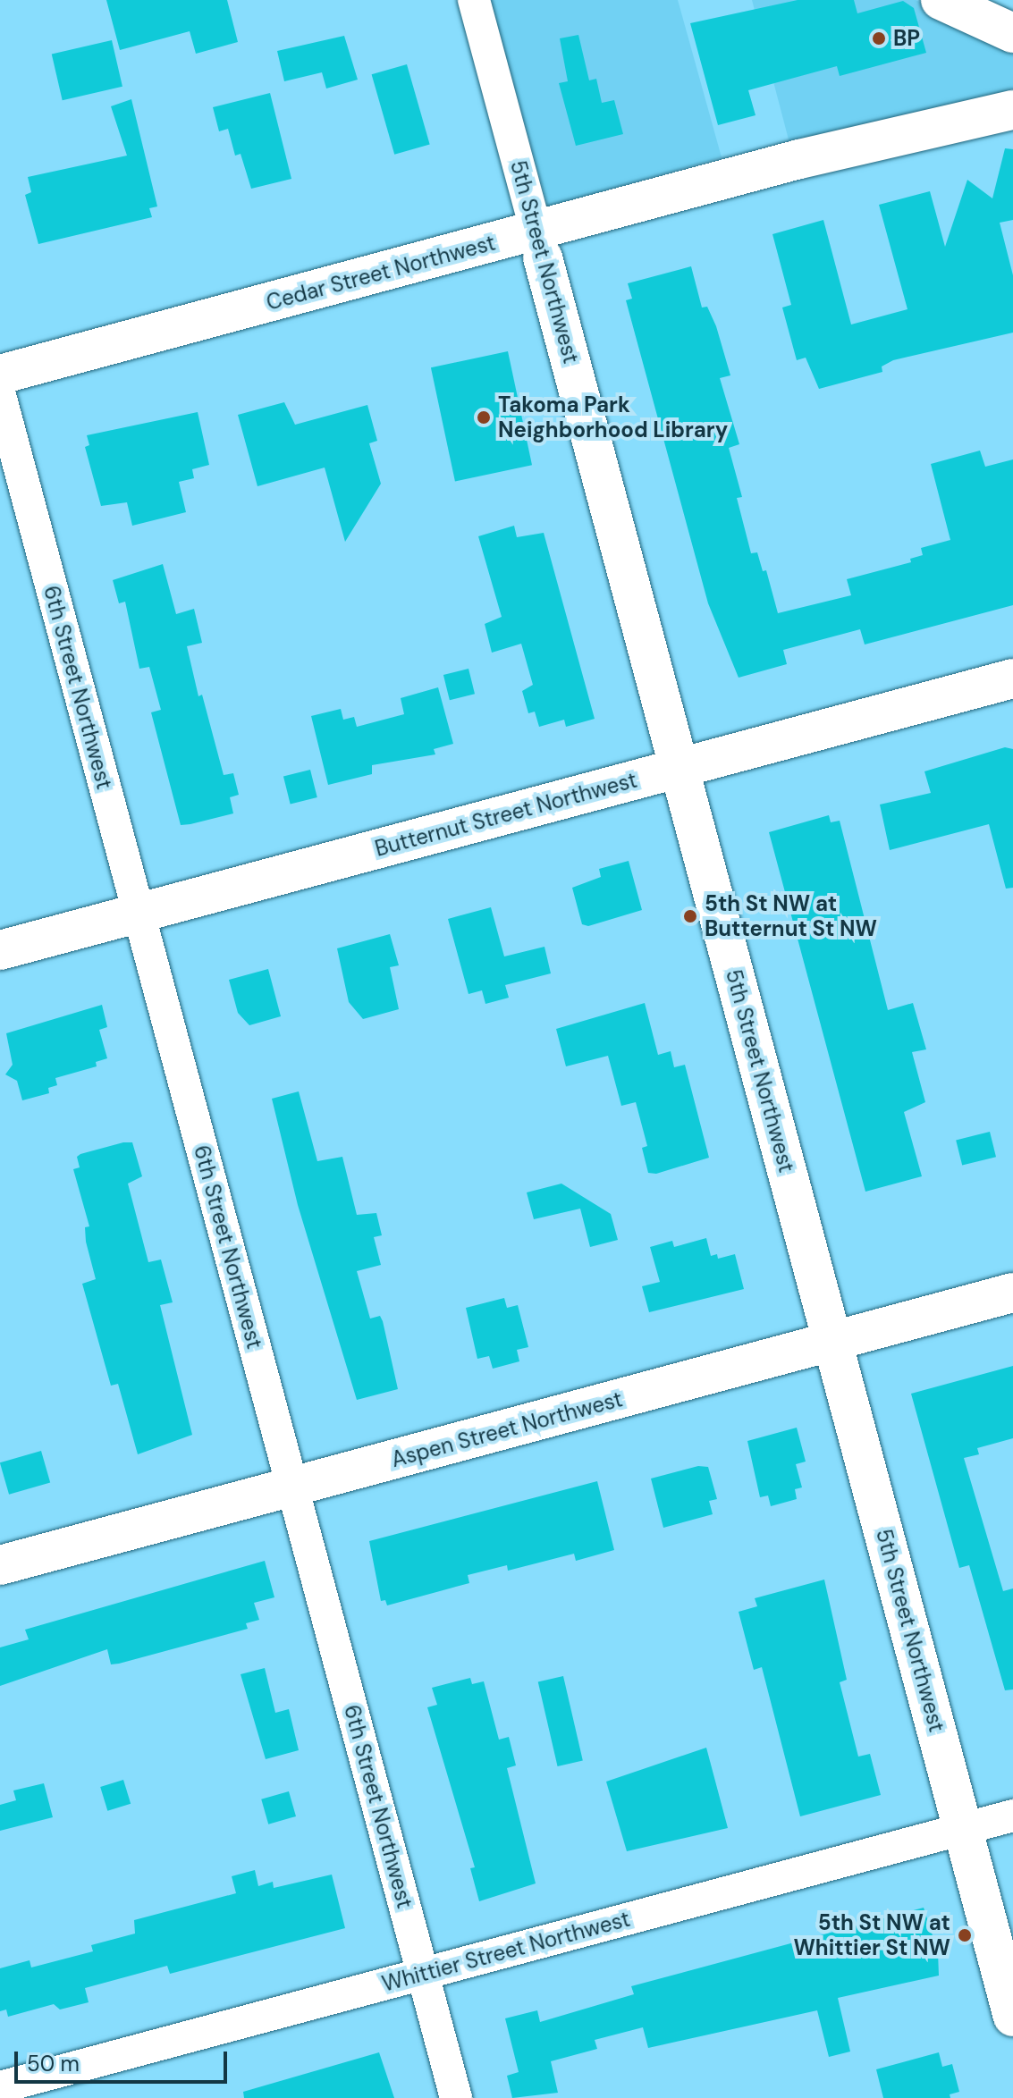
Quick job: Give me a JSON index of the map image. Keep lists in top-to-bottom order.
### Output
{
  "streets": {
    "street": [
      "5th Street Northwest",
      "Cedar Street Northwest",
      "6th Street Northwest",
      "Butternut Street Northwest",
      "Aspen Street Northwest",
      "Whittier Street Northwest"
    ]
  },
  "crossings": [
    ["5th Street Northwest", "Cedar Street Northwest"],
    ["5th Street Northwest", "Butternut Street Northwest"],
    ["5th Street Northwest", "Aspen Street Northwest"],
    ["5th Street Northwest", "Whittier Street Northwest"],
    ["6th Street Northwest", "Butternut Street Northwest"],
    ["6th Street Northwest", "Aspen Street Northwest"],
    ["6th Street Northwest", "Whittier Street Northwest"]
  ],
  "places": [
    "BP",
    "Takoma Park Neighborhood Library",
    "5th St NW at Butternut St NW",
    "5th St NW at Whittier St NW"
  ],
  "scale_bar": "50 m"
}
